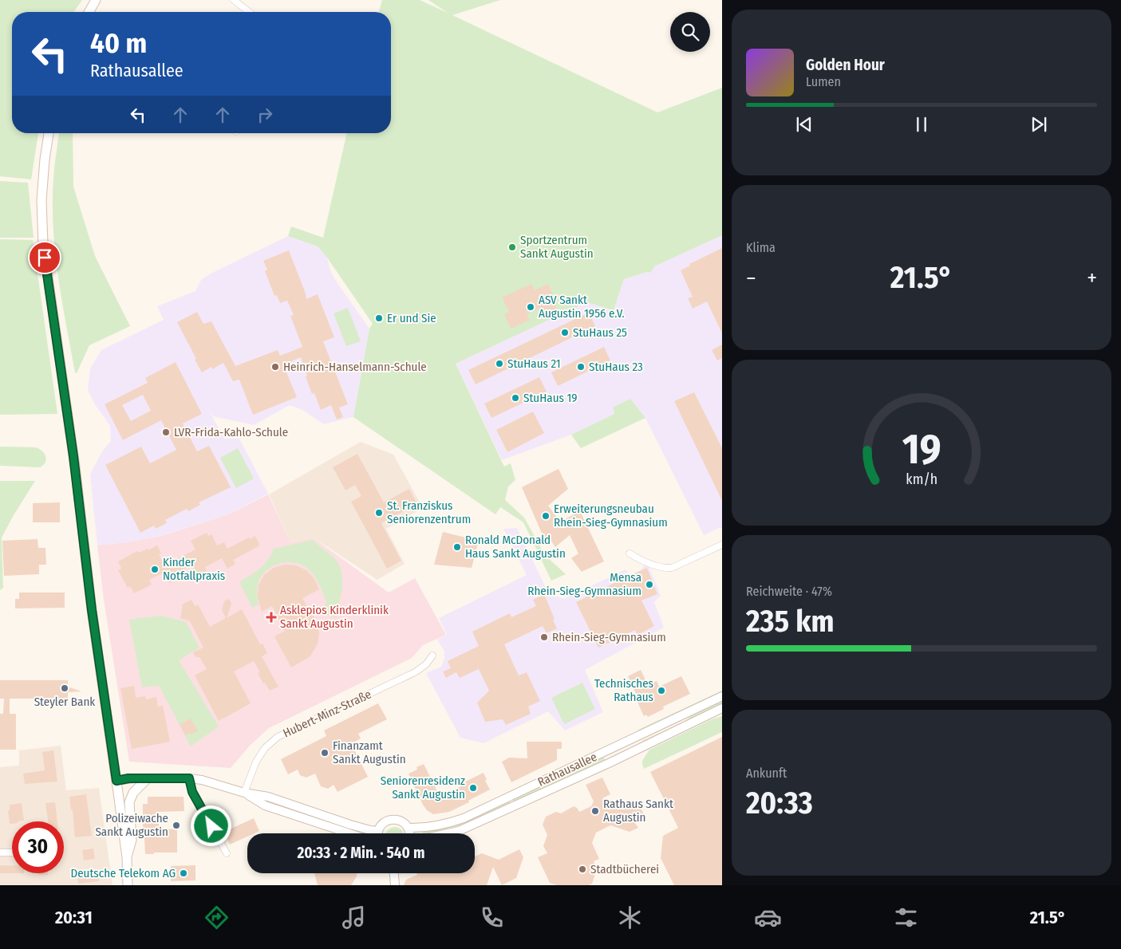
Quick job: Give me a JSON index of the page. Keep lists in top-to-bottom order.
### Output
{
  "streets": {
    "street": ["Hubert-Minz-Straße", "Rathausallee"]
  },
  "places": {
    "other": [
      "Sportzentrum Sankt Augustin",
      "ASV Sankt Augustin 1956 e.V.",
      "Er und Sie",
      "StuHaus 25",
      "StuHaus 21",
      "Heinrich-Hanselmann-Schule",
      "StuHaus 23",
      "StuHaus 19",
      "LVR-Frida-Kahlo-Schule",
      "St. Franziskus Seniorenzentrum",
      "Erweiterungsneubau Rhein-Sieg-Gymnasium",
      "Ronald McDonald Haus Sankt Augustin",
      "Kinder Notfallpraxis",
      "Mensa Rhein-Sieg-Gymnasium",
      "Rhein-Sieg-Gymnasium",
      "Steyler Bank",
      "Technisches Rathaus",
      "Finanzamt Sankt Augustin",
      "Seniorenresidenz Sankt Augustin",
      "Rathaus Sankt Augustin",
      "Polizeiwache Sankt Augustin",
      "Stadtbücherei",
      "Deutsche Telekom AG"
    ],
    "health": ["Asklepios Kinderklinik Sankt Augustin"]
  },
  "page": {
    "turn": ["40 m", "Rathausallee"],
    "song": ["Golden Hour", "Lumen"],
    "tile": [
      "Klima",
      ["Reichweite · 47%", "235 km"],
      ["Ankunft", "20:33"]
    ],
    "heat": ["−", "21.5°", "+"],
    "limit": "30",
    "trip": "20:33 · 2 Min. · 540 m",
    "tabs": ["20:31", "21.5°"],
    "gauge": ["19", "km/h"]
  }
}
